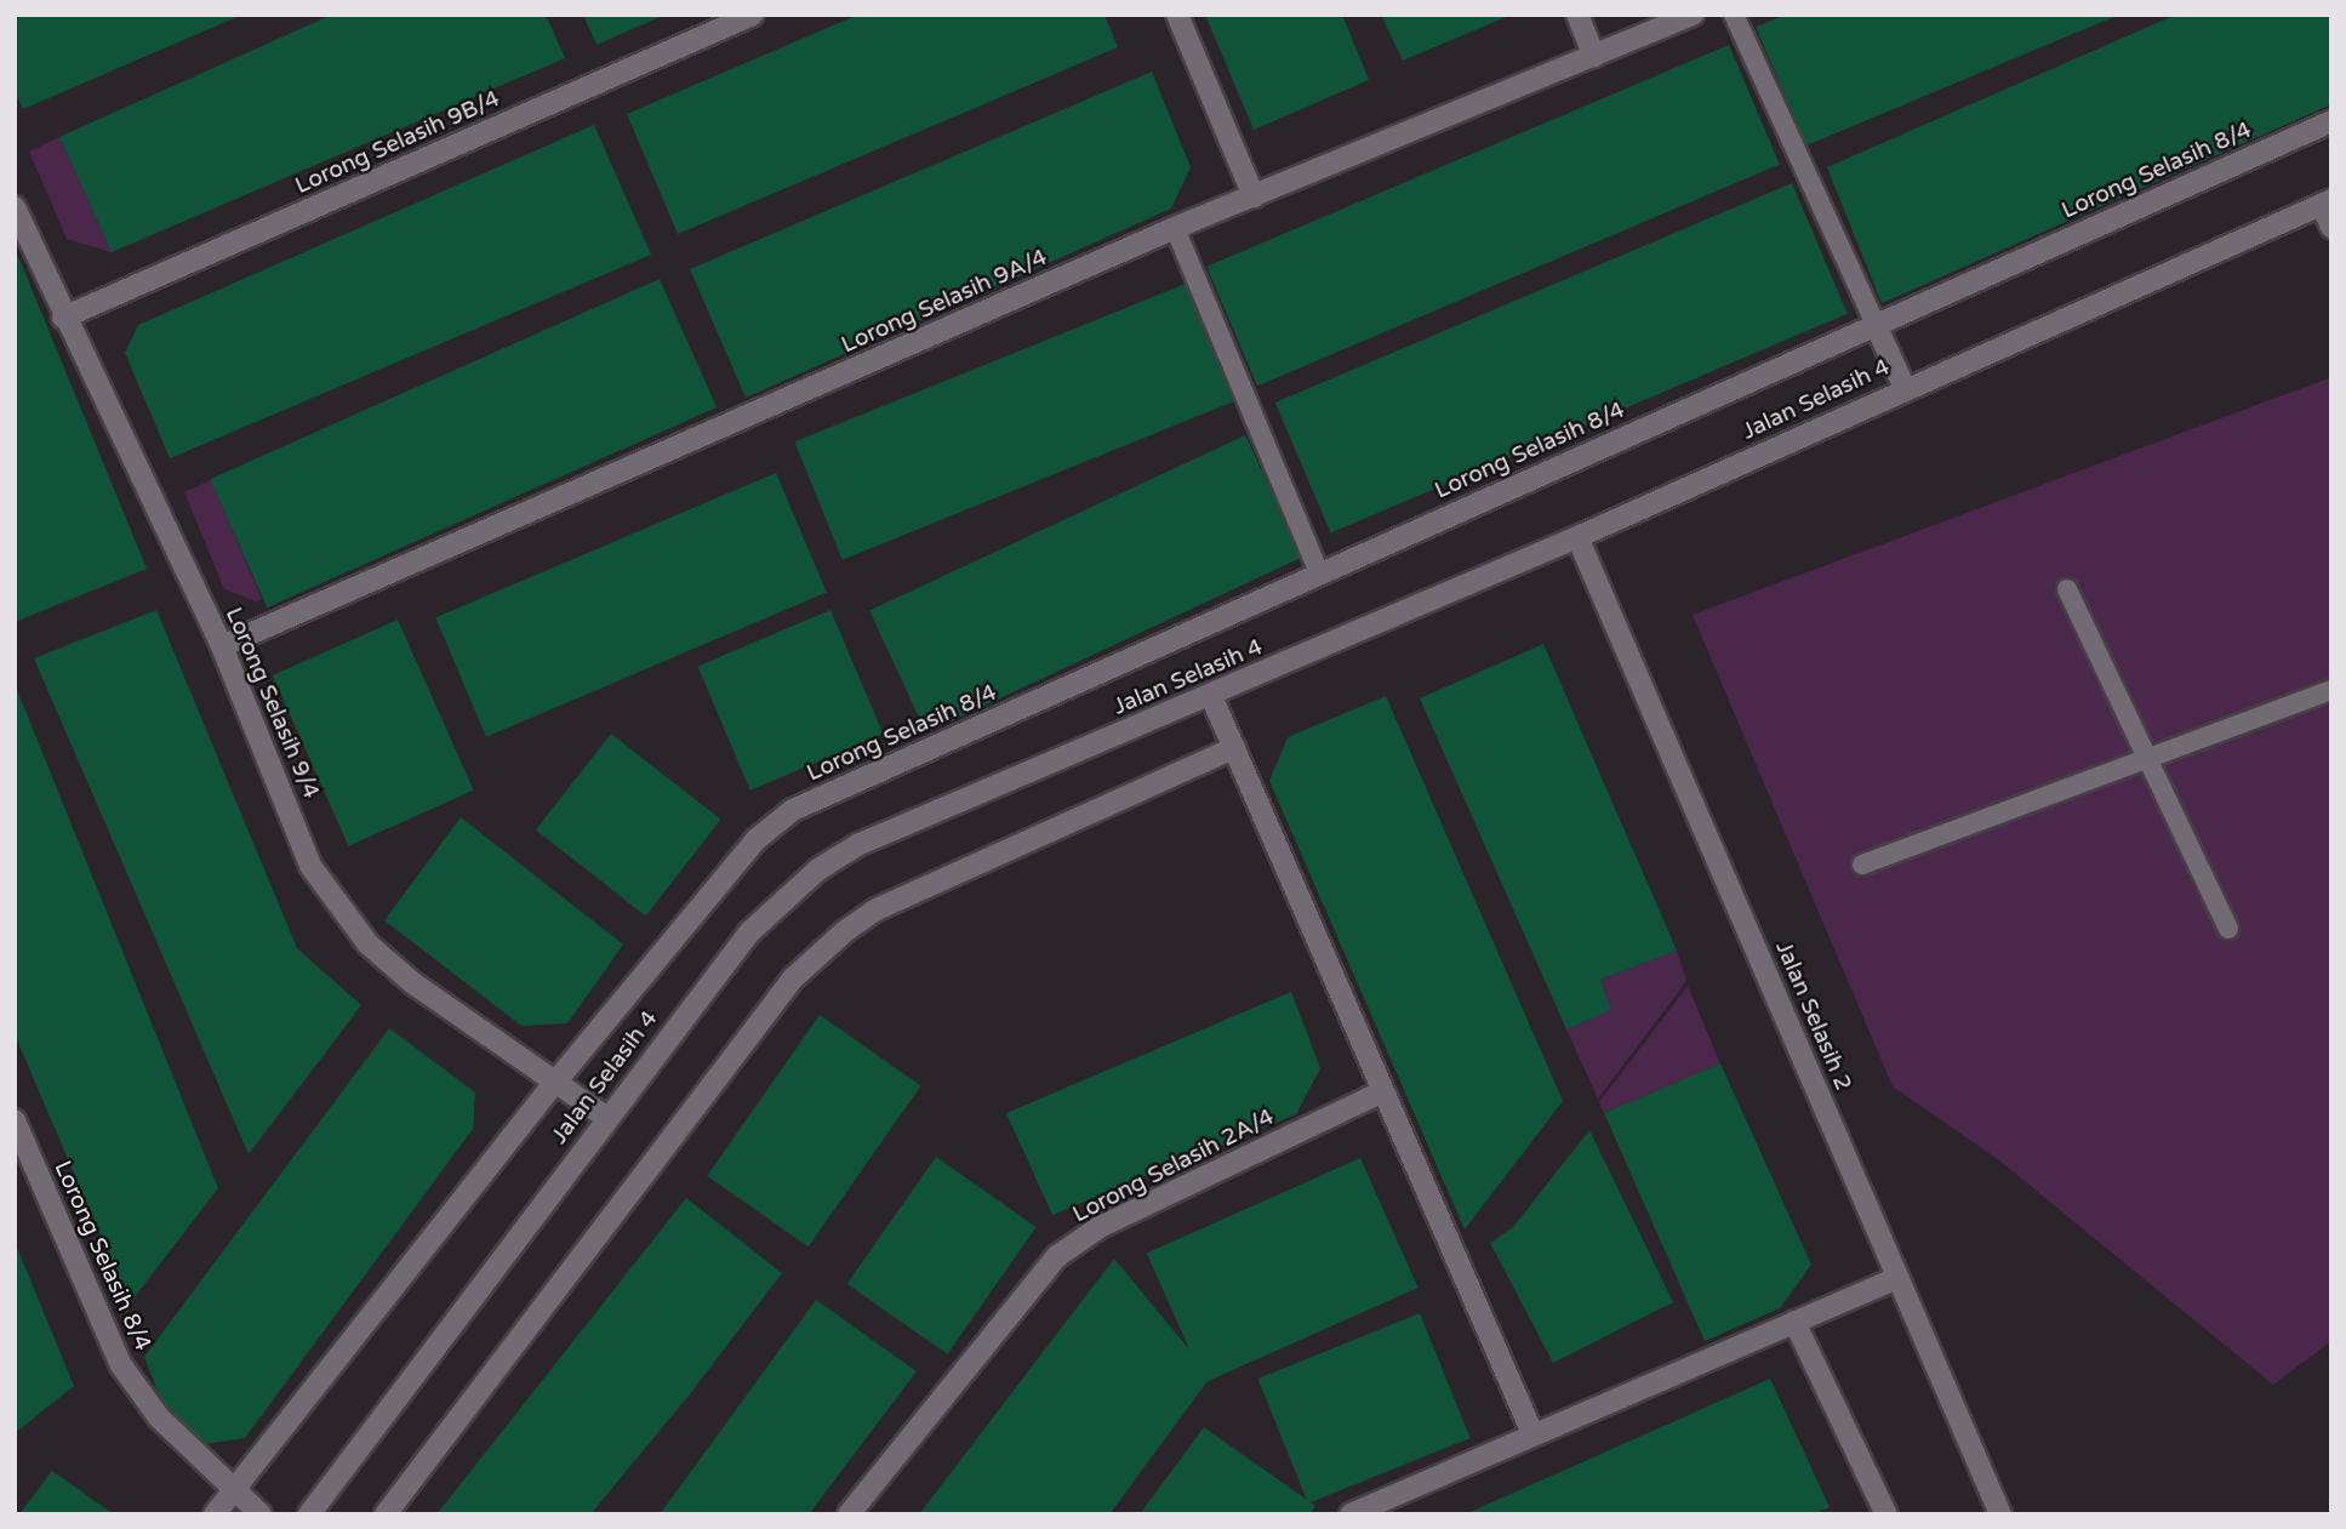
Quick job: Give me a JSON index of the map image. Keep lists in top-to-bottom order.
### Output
{
  "streets": {
    "street": [
      "Lorong Selasih 9B/4",
      "Lorong Selasih 8/4",
      "Lorong Selasih 9A/4",
      "Jalan Selasih 4",
      "Lorong Selasih 9/4",
      "Jalan Selasih 2",
      "Lorong Selasih 2A/4"
    ]
  },
  "crossings": [
    ["Lorong Selasih 9B/4", "Lorong Selasih 9/4"],
    ["Lorong Selasih 8/4", "Lorong Selasih 9/4"],
    ["Lorong Selasih 9A/4", "Lorong Selasih 9/4"],
    ["Jalan Selasih 4", "Lorong Selasih 9/4"],
    ["Jalan Selasih 4", "Jalan Selasih 2"]
  ]
}
